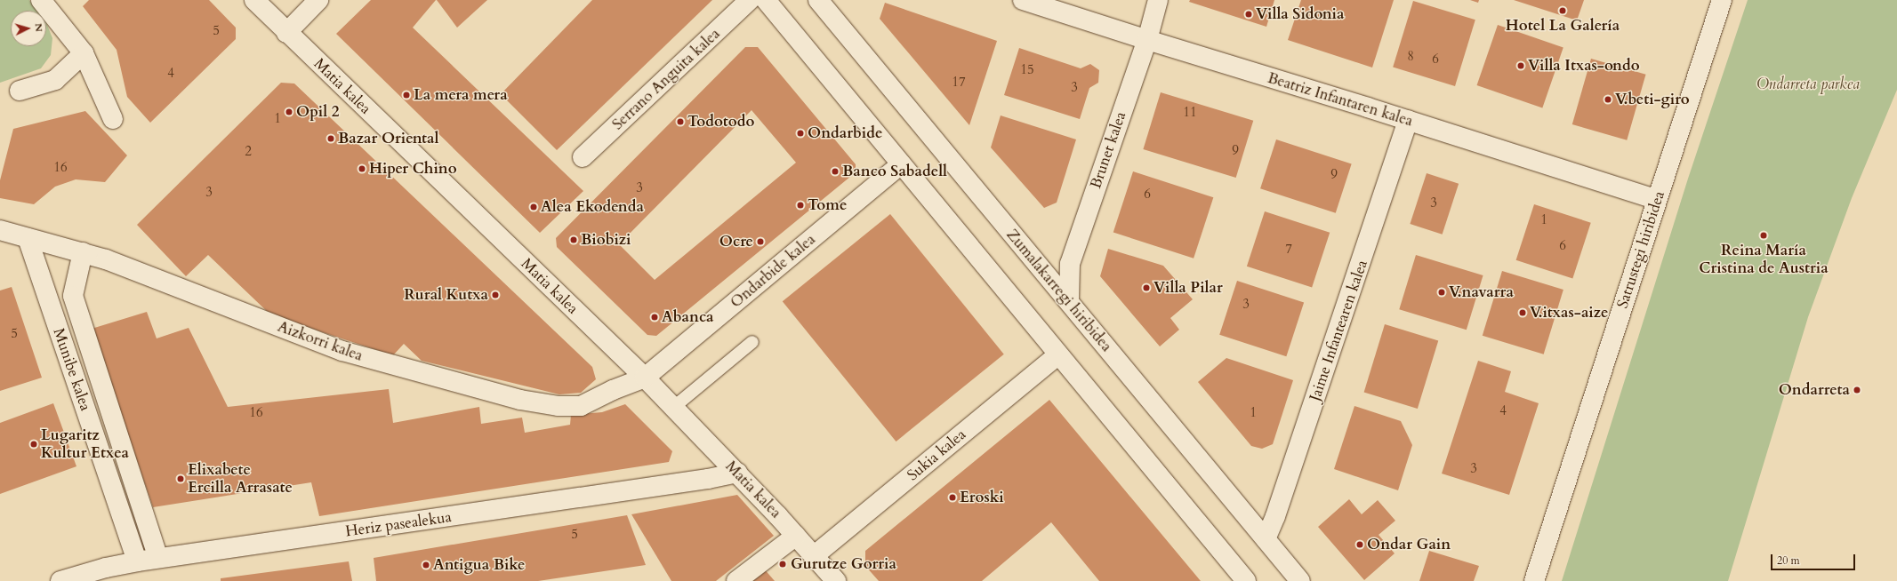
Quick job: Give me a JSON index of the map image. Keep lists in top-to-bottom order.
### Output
{
  "streets": {
    "street": [
      "Serrano Anguita kalea",
      "Matia kalea",
      "Beatriz Infantaren kalea",
      "Brunet kalea",
      "Satrustegi hiribidea",
      "Ondarbide kalea",
      "Zumalakarregi hiribidea",
      "Jaime Infantearen kalea",
      "Aizkorri kalea",
      "Munibe kalea",
      "Sukia kalea",
      "Heriz pasealekua"
    ]
  },
  "crossings": [
    ["Matia kalea", "Ondarbide kalea"],
    ["Matia kalea", "Aizkorri kalea"],
    ["Matia kalea", "Sukia kalea"],
    ["Matia kalea", "Heriz pasealekua"],
    ["Beatriz Infantaren kalea", "Brunet kalea"],
    ["Beatriz Infantaren kalea", "Satrustegi hiribidea"],
    ["Beatriz Infantaren kalea", "Jaime Infantearen kalea"],
    ["Brunet kalea", "Zumalakarregi hiribidea"],
    ["Ondarbide kalea", "Aizkorri kalea"],
    ["Zumalakarregi hiribidea", "Jaime Infantearen kalea"],
    ["Aizkorri kalea", "Munibe kalea"],
    ["Munibe kalea", "Heriz pasealekua"]
  ],
  "parks": ["Ondarreta parkea"],
  "places": [
    "Hotel La Galería",
    "Villa Sidonia",
    "Villa Itxas-ondo",
    "La mera mera",
    "V.beti-giro",
    "Opil 2",
    "Todotodo",
    "Ondarbide",
    "Bazar Oriental",
    "Hiper Chino",
    "Banco Sabadell",
    "Tome",
    "Alea Ekodenda",
    "Reina María Cristina de Austria",
    "Biobizi",
    "Ocre",
    "Villa Pilar",
    "V.navarra",
    "Rural Kutxa",
    "V.itxas-aize",
    "Abanca",
    "Ondarreta",
    "Lugaritz Kultur Etxea",
    "Elixabete Ercilla Arrasate",
    "Eroski",
    "Ondar Gain",
    "Gurutze Gorria",
    "Antigua Bike"
  ],
  "house_numbers": [
    "5",
    "8",
    "6",
    "15",
    "4",
    "17",
    "3",
    "11",
    "1",
    "9",
    "2",
    "16",
    "9",
    "3",
    "3",
    "6",
    "3",
    "1",
    "6",
    "7",
    "3",
    "5",
    "4",
    "16",
    "1",
    "3",
    "5"
  ],
  "scale_bar": "20 m",
  "north": "right"
}
